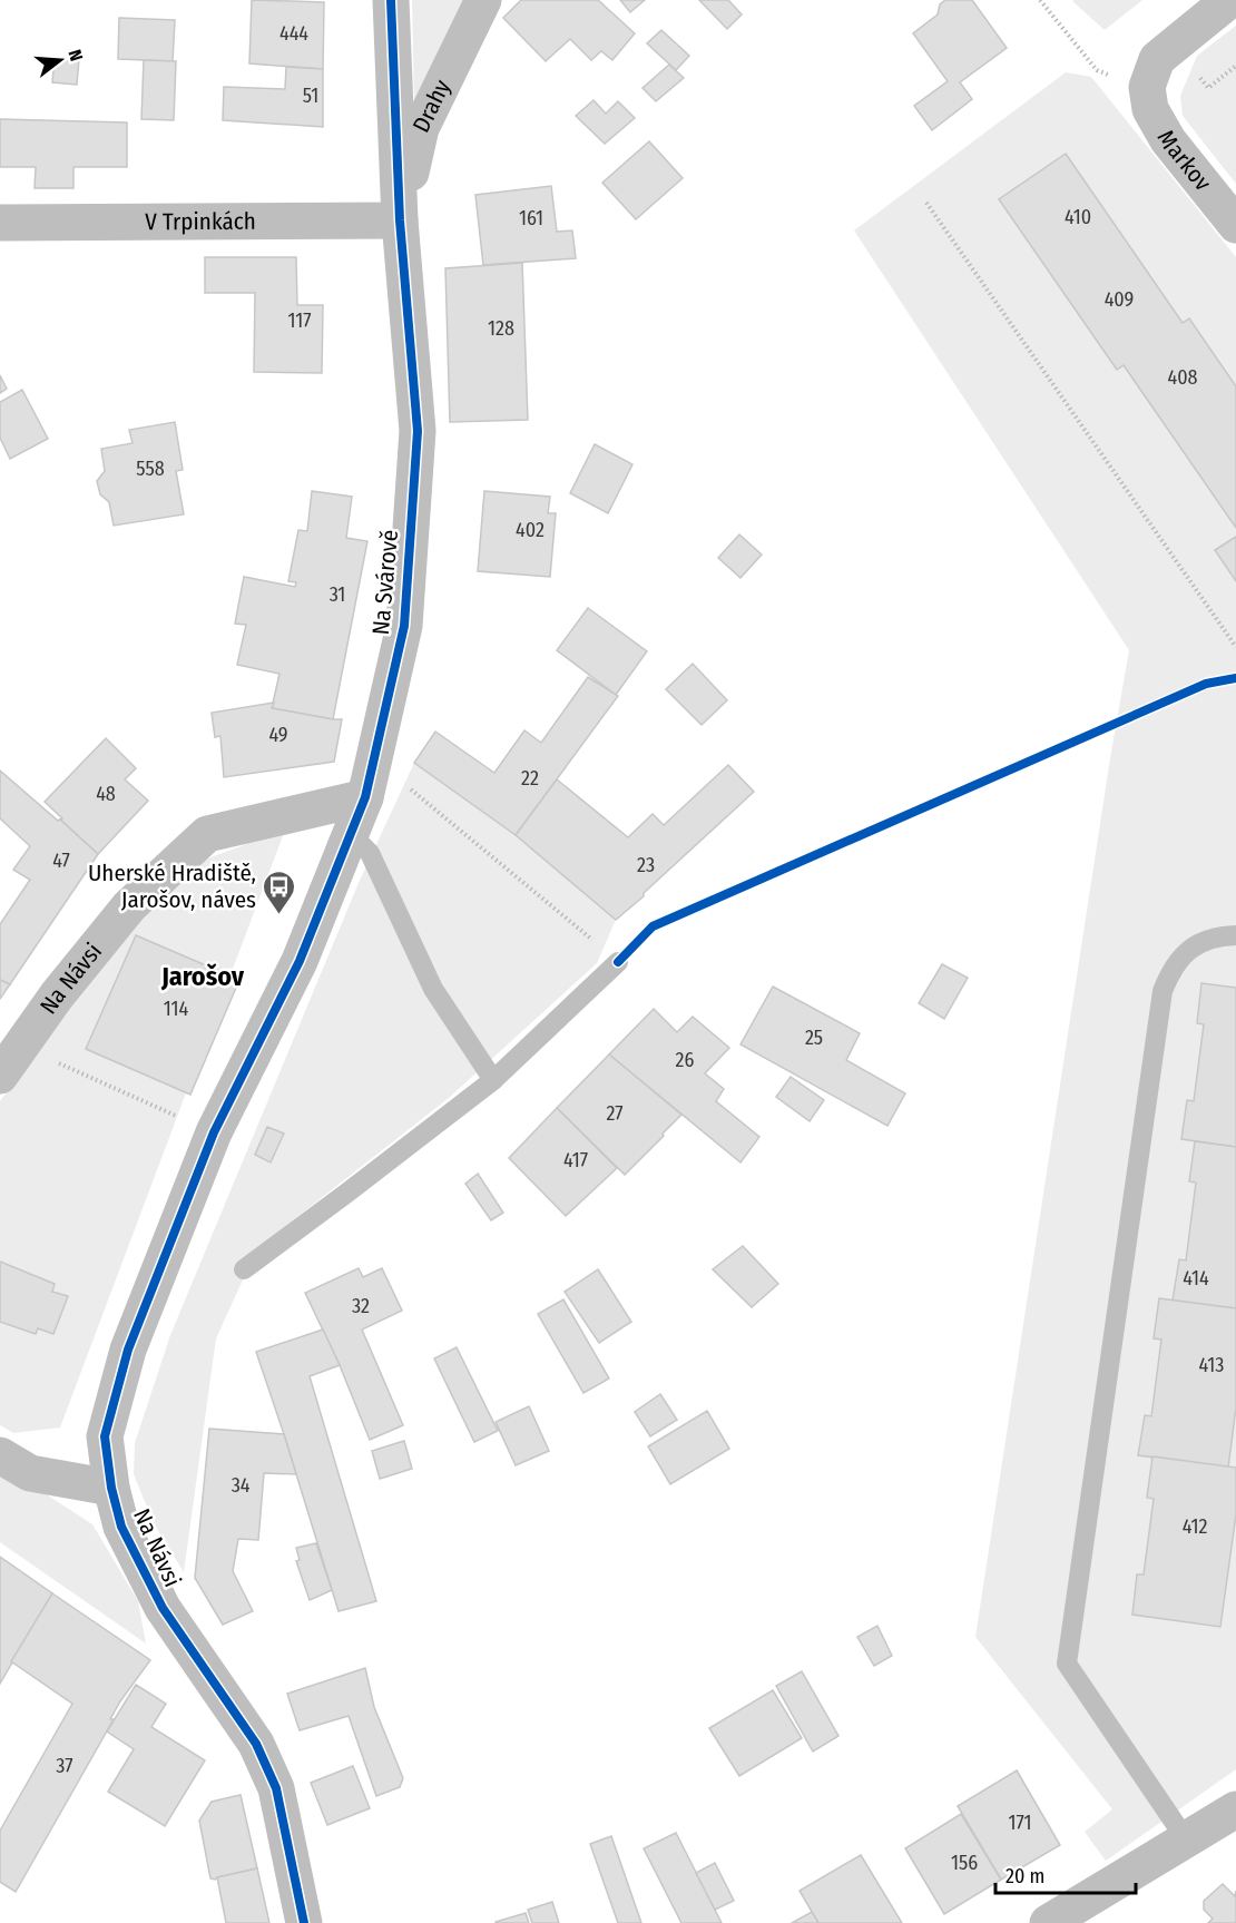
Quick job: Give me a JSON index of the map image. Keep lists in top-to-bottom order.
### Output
{
  "streets": {
    "street": [
      "Drahy",
      "Markov",
      "V Trpinkách",
      "Na Svárově",
      "Na Návsi"
    ]
  },
  "crossings": [
    ["Drahy", "V Trpinkách"],
    ["Drahy", "Na Svárově"],
    ["V Trpinkách", "Na Svárově"],
    ["Na Svárově", "Na Návsi"]
  ],
  "districts": ["Jarošov"],
  "places": {
    "bus stop": ["Uherské Hradiště, Jarošov, náves"]
  },
  "house_numbers": [
    "444",
    "51",
    "410",
    "161",
    "409",
    "117",
    "128",
    "408",
    "558",
    "402",
    "31",
    "49",
    "22",
    "48",
    "47",
    "23",
    "114",
    "25",
    "26",
    "27",
    "417",
    "414",
    "32",
    "413",
    "34",
    "412",
    "37",
    "171",
    "156"
  ],
  "scale_bar": "20 m",
  "north": "right"
}
